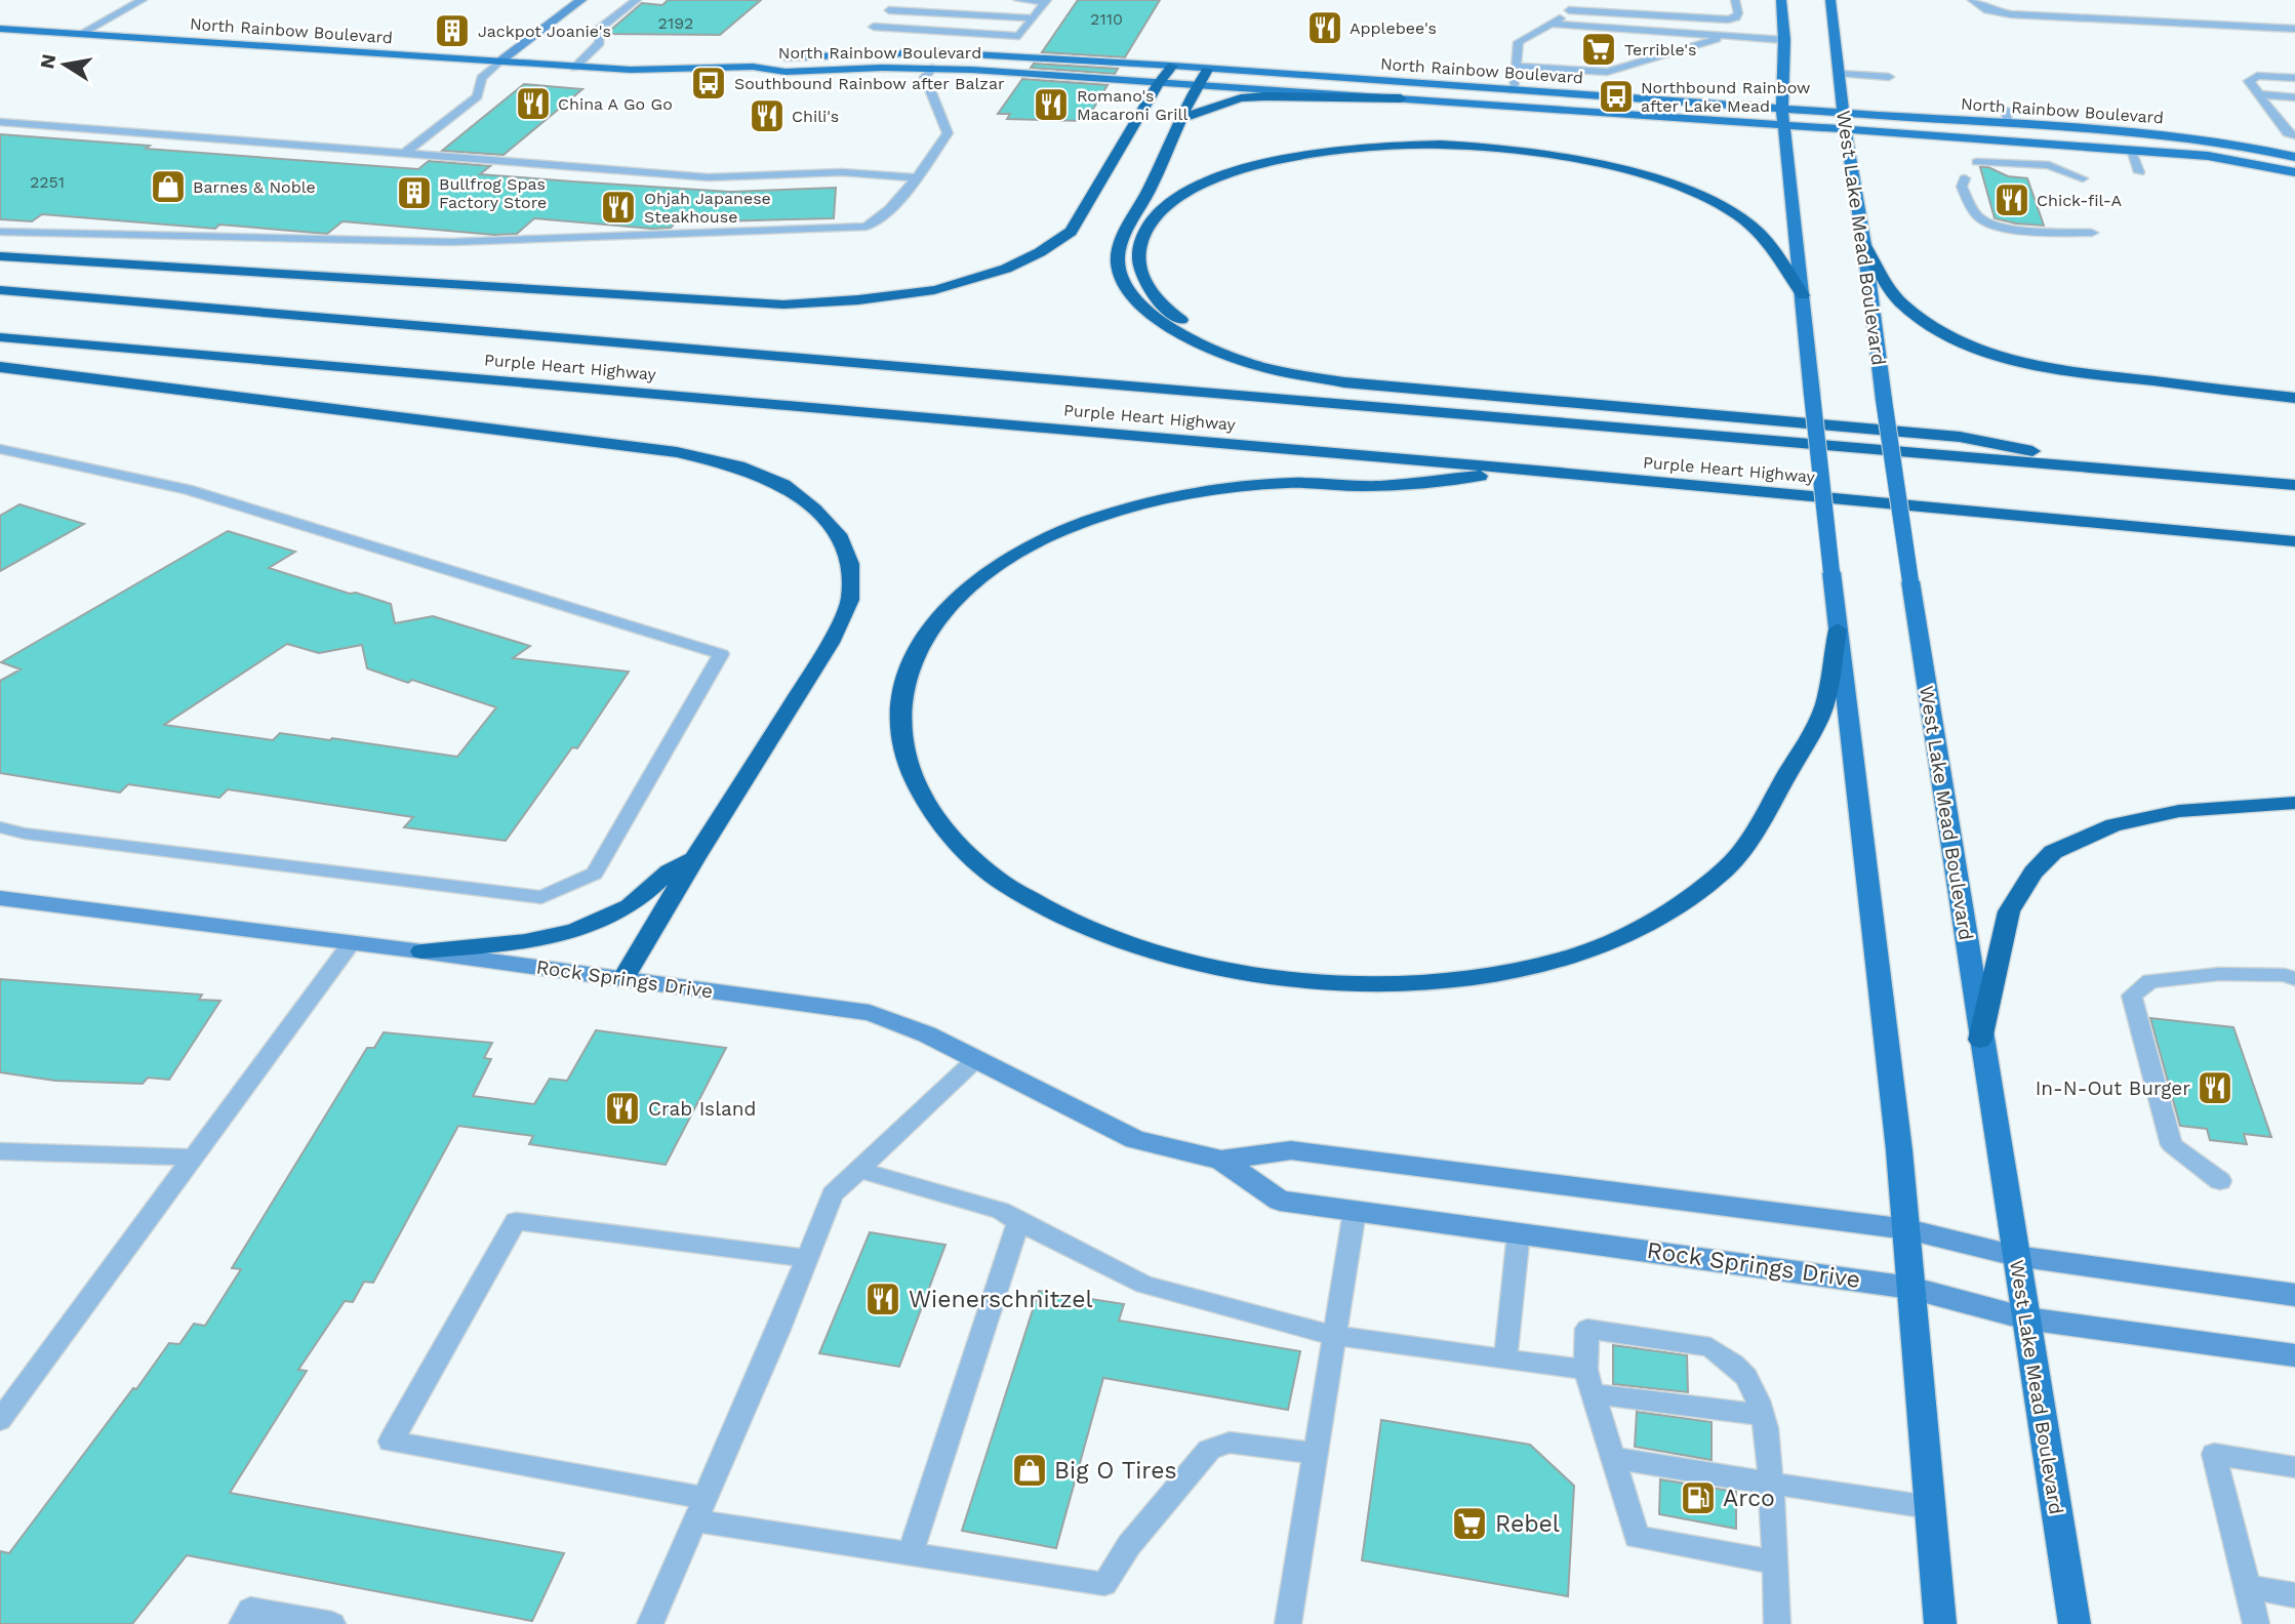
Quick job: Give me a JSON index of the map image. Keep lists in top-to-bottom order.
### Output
{
  "streets": {
    "highway": ["Purple Heart Highway"],
    "main road": ["North Rainbow Boulevard", "West Lake Mead Boulevard", "Rock Springs Drive"]
  },
  "crossings": [
    ["North Rainbow Boulevard", "West Lake Mead Boulevard"],
    ["West Lake Mead Boulevard", "Rock Springs Drive"]
  ],
  "places": {
    "restaurant": [
      "Applebee's",
      "China A Go Go",
      "Romano's Macaroni Grill",
      "Chili's",
      "Chick-fil-A",
      "Ohjah Japanese Steakhouse",
      "In-N-Out Burger",
      "Crab Island",
      "Wienerschnitzel"
    ],
    "building": ["Jackpot Joanie's", "Bullfrog Spas Factory Store"],
    "supermarket": ["Terrible's", "Rebel"],
    "bus stop": ["Southbound Rainbow after Balzar", "Northbound Rainbow after Lake Mead"],
    "shop": ["Barnes & Noble", "Big O Tires"],
    "fuel station": ["Arco"]
  },
  "house_numbers": ["2110", "2192", "2251"],
  "north": "left"
}
